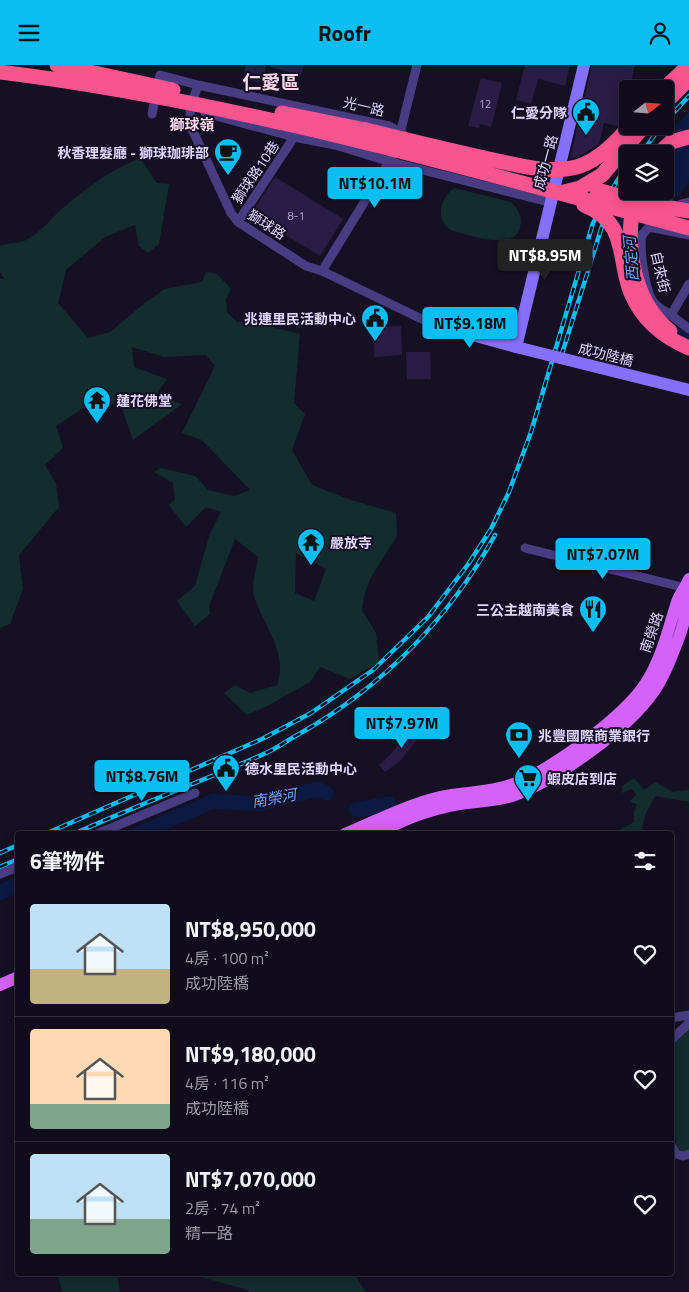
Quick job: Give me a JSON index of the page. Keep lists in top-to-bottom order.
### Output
{
  "streets": {
    "main road": ["南榮路"],
    "street": [
      "光一路",
      "成功一路",
      "獅球路10巷",
      "獅球路",
      "自來街",
      "成功陸橋"
    ]
  },
  "crossings": [
    ["光一路", "成功一路"],
    ["獅球路10巷", "獅球路"],
    ["獅球路", "成功陸橋"]
  ],
  "districts": ["仁愛區", "獅球嶺"],
  "water": ["西定河", "南榮河"],
  "places": {
    "public building": ["仁愛分隊", "兆連里民活動中心", "德水里民活動中心"],
    "cafe": ["秋香理髮廳 - 獅球珈琲部"],
    "temple": ["蓮花佛堂", "嚴放寺"],
    "restaurant": ["三公主越南美食"],
    "bank": ["兆豐國際商業銀行"],
    "supermarket": ["蝦皮店到店"]
  },
  "house_numbers": ["12", "8-1"],
  "north": "right",
  "page": {
    "header": "Roofr",
    "price": [
      "NT$10.1M",
      "NT$8.95M",
      "NT$9.18M",
      "NT$7.07M",
      "NT$7.97M",
      "NT$8.76M"
    ],
    "heading": "6筆物件",
    "list": [
      {
        "name": "NT$8,950,000",
        "note": "4房 · 100 m² · 成功陸橋"
      },
      {
        "name": "NT$9,180,000",
        "note": "4房 · 116 m² · 成功陸橋"
      },
      {
        "name": "NT$7,070,000",
        "note": "2房 · 74 m² · 精一路"
      }
    ]
  }
}
